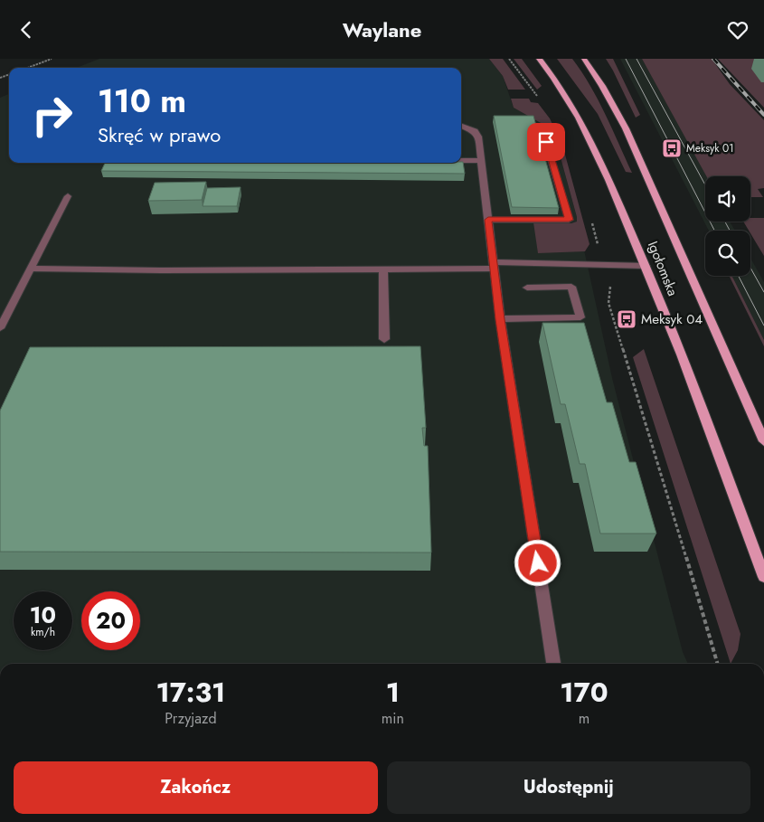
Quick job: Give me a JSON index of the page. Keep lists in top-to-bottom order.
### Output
{
  "streets": {
    "main road": ["Igołomska"]
  },
  "places": {
    "bus stop": ["Meksyk 01", "Meksyk 04"]
  },
  "page": {
    "header": "Waylane",
    "turn": ["110 m", "Skręć w prawo"],
    "speed": "10 km/h",
    "limit": "20",
    "eta": [
      "17:31",
      "Przyjazd",
      "1",
      "min",
      "170",
      "m"
    ],
    "buttons": ["Zakończ", "Udostępnij"]
  }
}
